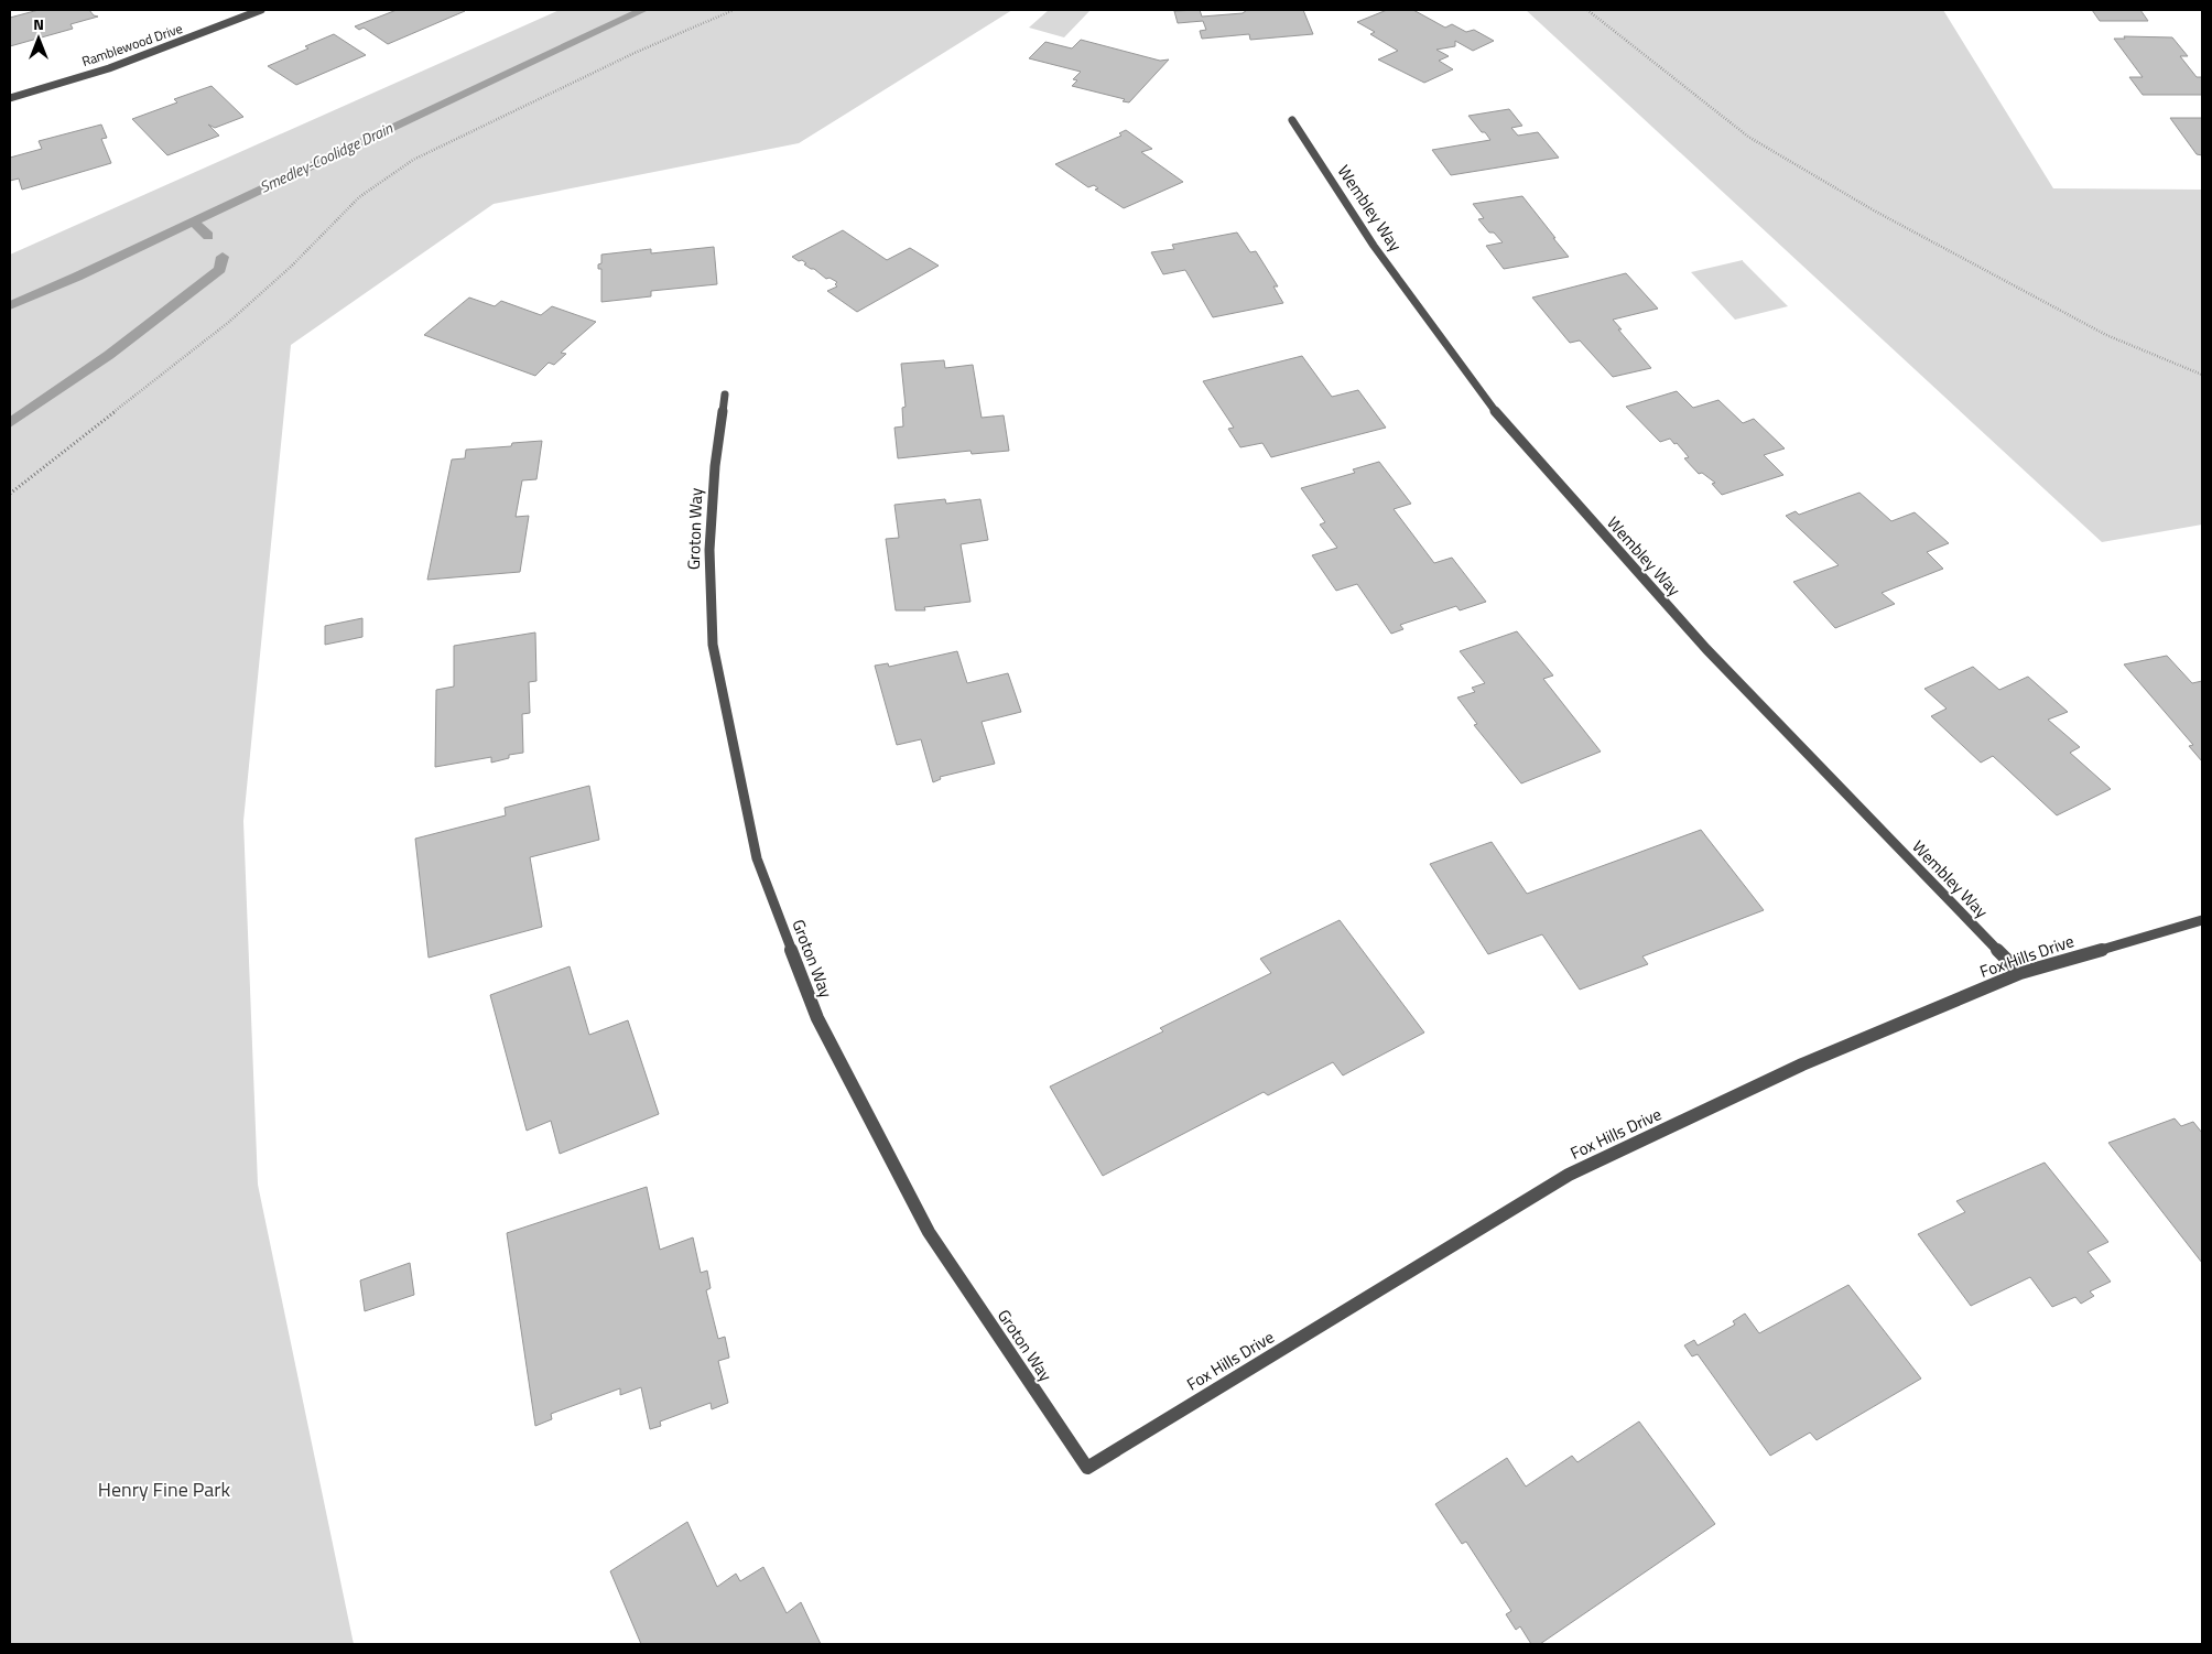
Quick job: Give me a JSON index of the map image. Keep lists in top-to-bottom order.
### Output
{
  "streets": {
    "street": [
      "Ramblewood Drive",
      "Wembley Way",
      "Groton Way",
      "Fox Hills Drive"
    ]
  },
  "crossings": [
    ["Wembley Way", "Fox Hills Drive"],
    ["Groton Way", "Fox Hills Drive"]
  ],
  "water": ["Smedley-Coolidge Drain"],
  "parks": ["Henry Fine Park"],
  "north": "top"
}
